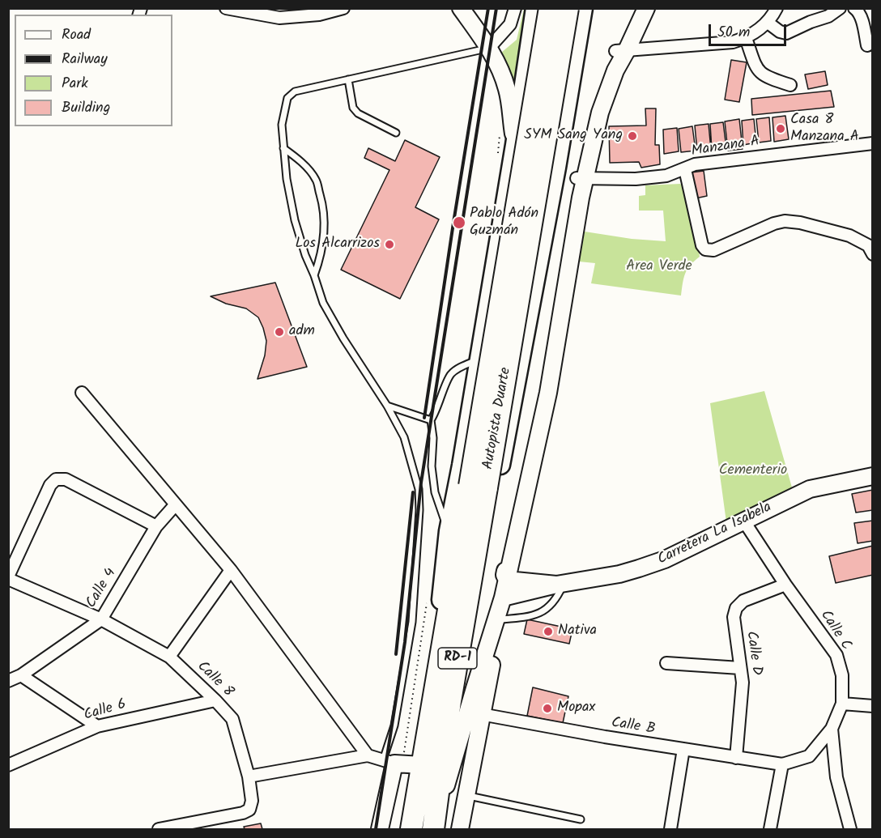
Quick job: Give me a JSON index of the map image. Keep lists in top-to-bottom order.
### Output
{
  "streets": {
    "highway": ["Autopista Duarte", "RD-1"],
    "main road": ["Carretera La Isabela"],
    "street": [
      "Manzana A",
      "Calle 4",
      "Calle C",
      "Calle D",
      "Calle 8",
      "Calle 6",
      "Calle B"
    ]
  },
  "crossings": [
    ["Autopista Duarte", "RD-1"],
    ["Carretera La Isabela", "Calle C"],
    ["Calle 4", "Calle 8"],
    ["Calle C", "Calle D"],
    ["Calle D", "Calle B"],
    ["Calle 8", "Calle 6"]
  ],
  "parks": ["Area Verde", "Cementerio"],
  "places": [
    "Casa 8 Manzana A",
    "SYM Sang Yang",
    "Pablo Adón Guzmán",
    "Los Alcarrizos",
    "adm",
    "Nativa",
    "Mopax"
  ],
  "legend": [
    "Road",
    "Railway",
    "Park",
    "Building"
  ],
  "scale_bar": "50 m"
}
